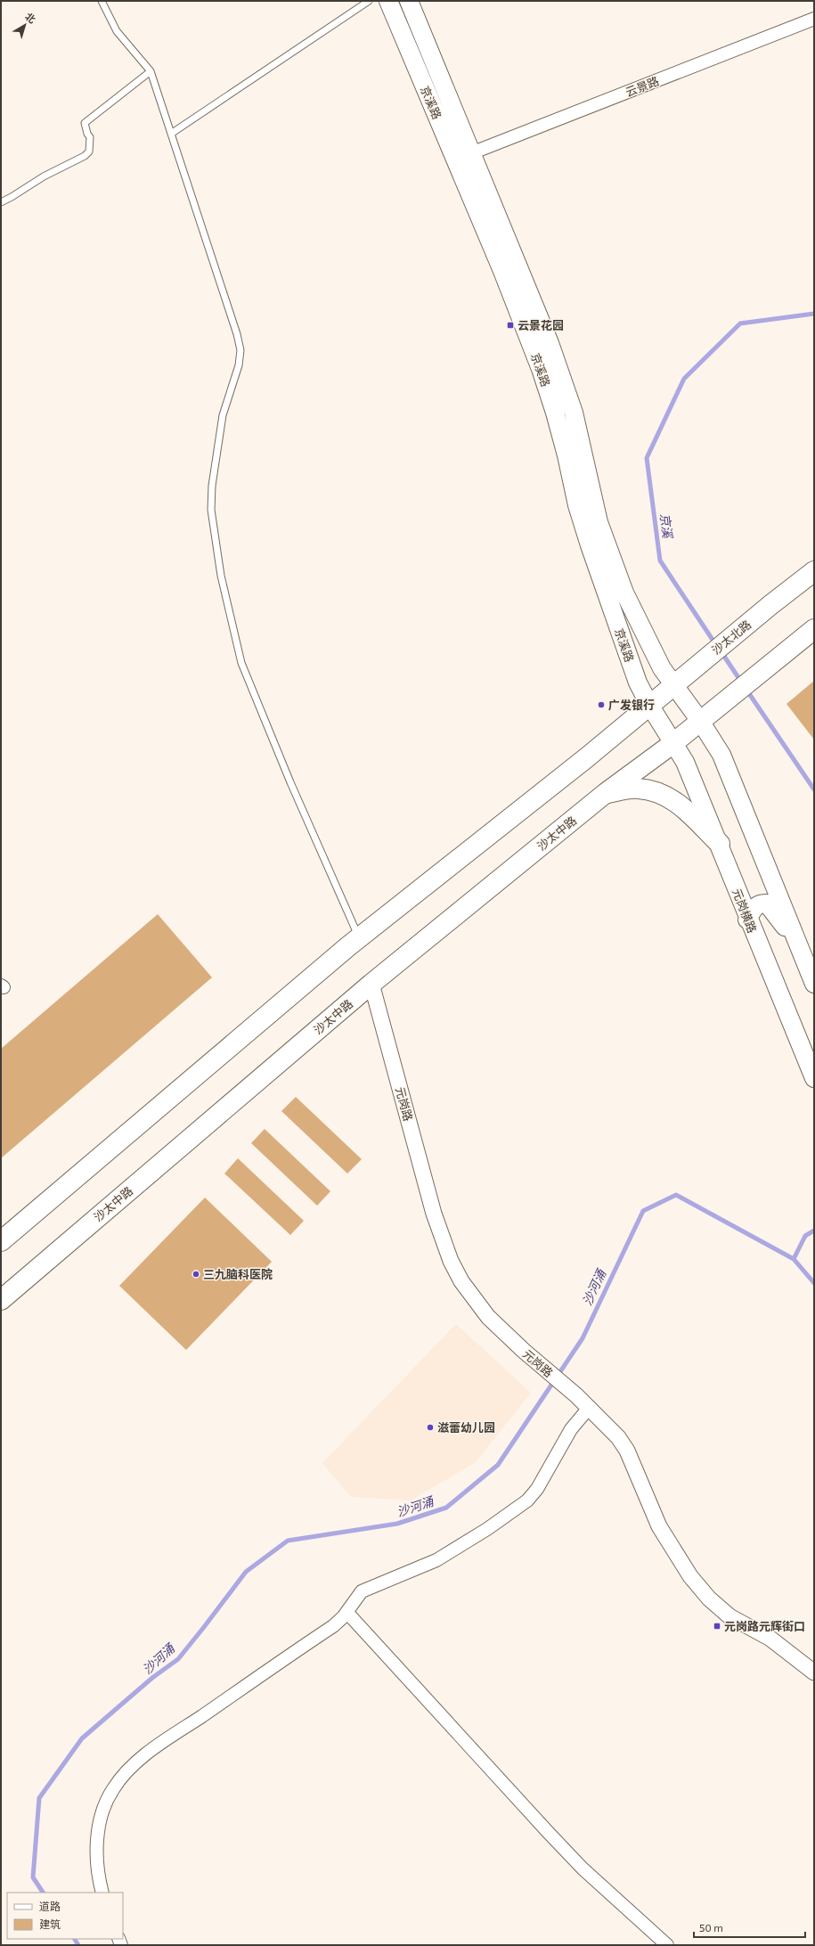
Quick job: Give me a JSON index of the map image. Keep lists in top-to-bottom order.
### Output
{
  "streets": {
    "main road": [
      "京溪路",
      "沙太北路",
      "沙太中路",
      "元岗横路"
    ],
    "street": ["云景路", "元岗路"]
  },
  "crossings": [
    ["云景路", "京溪路"],
    ["京溪路", "沙太北路"],
    ["京溪路", "沙太中路"],
    ["京溪路", "元岗横路"],
    ["沙太中路", "元岗横路"],
    ["沙太中路", "元岗路"]
  ],
  "water": ["京溪", "沙河涌"],
  "places": {
    "transit": ["云景花园", "元岗路元辉街口"],
    "other": ["广发银行", "三九脑科医院", "滋蕾幼儿园"]
  },
  "legend": ["道路", "建筑"],
  "scale_bar": "50 m",
  "north": "top right"
}
